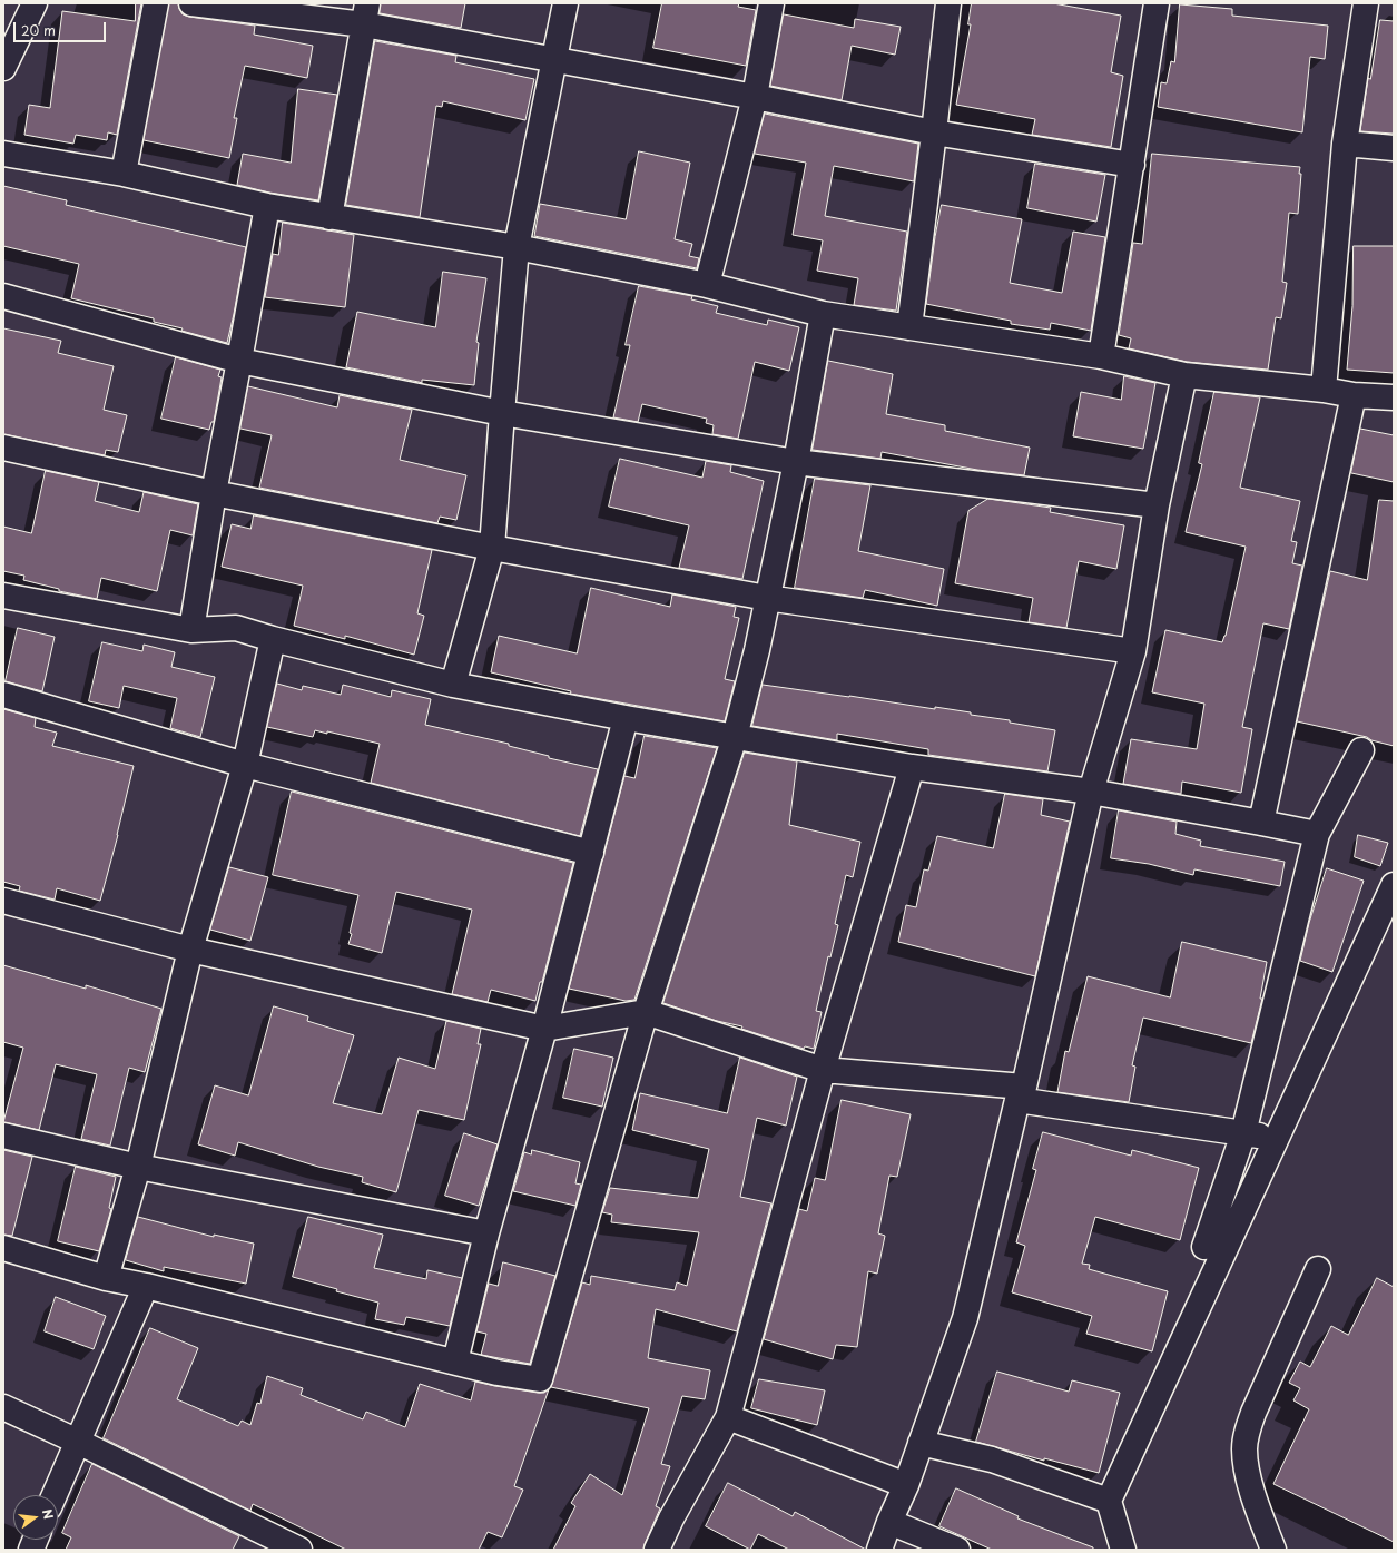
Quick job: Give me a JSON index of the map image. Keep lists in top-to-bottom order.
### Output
{
  "scale_bar": "20 m",
  "north": "right"
}
